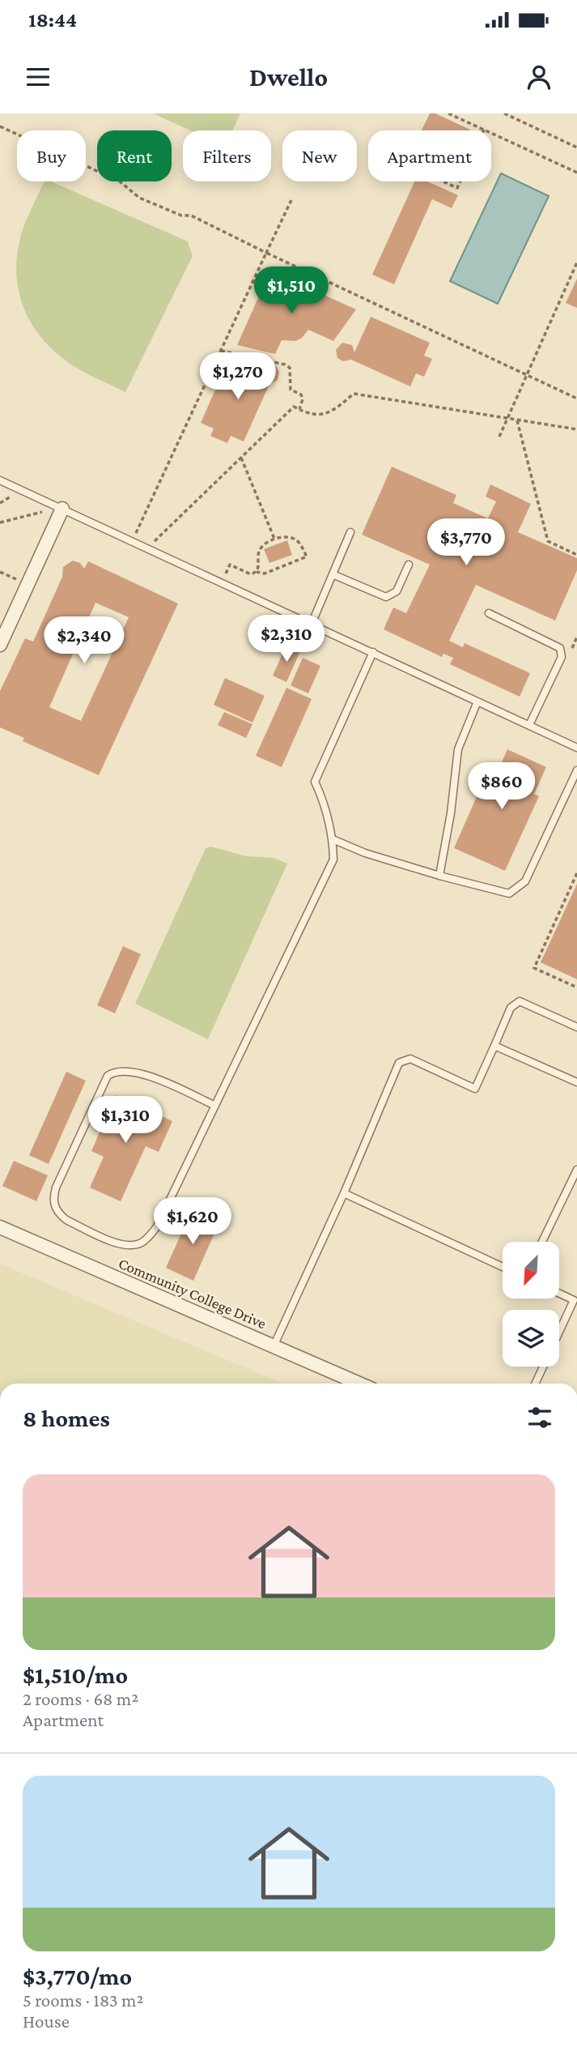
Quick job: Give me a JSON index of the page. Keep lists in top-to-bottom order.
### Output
{
  "streets": {
    "street": ["Community College Drive"]
  },
  "north": "bottom left",
  "page": {
    "status": "18:44",
    "header": "Dwello",
    "chip": [
      "Buy",
      "Rent",
      "Filters",
      "New",
      "Apartment"
    ],
    "price": [
      "$1,510",
      "$1,270",
      "$3,770",
      "$2,310",
      "$2,340",
      "$860",
      "$1,310",
      "$1,620"
    ],
    "heading": "8 homes",
    "list": [
      {
        "name": "$1,510/mo",
        "note": "2 rooms · 68 m² · Apartment"
      },
      {
        "name": "$3,770/mo",
        "note": "5 rooms · 183 m² · House"
      }
    ]
  }
}
